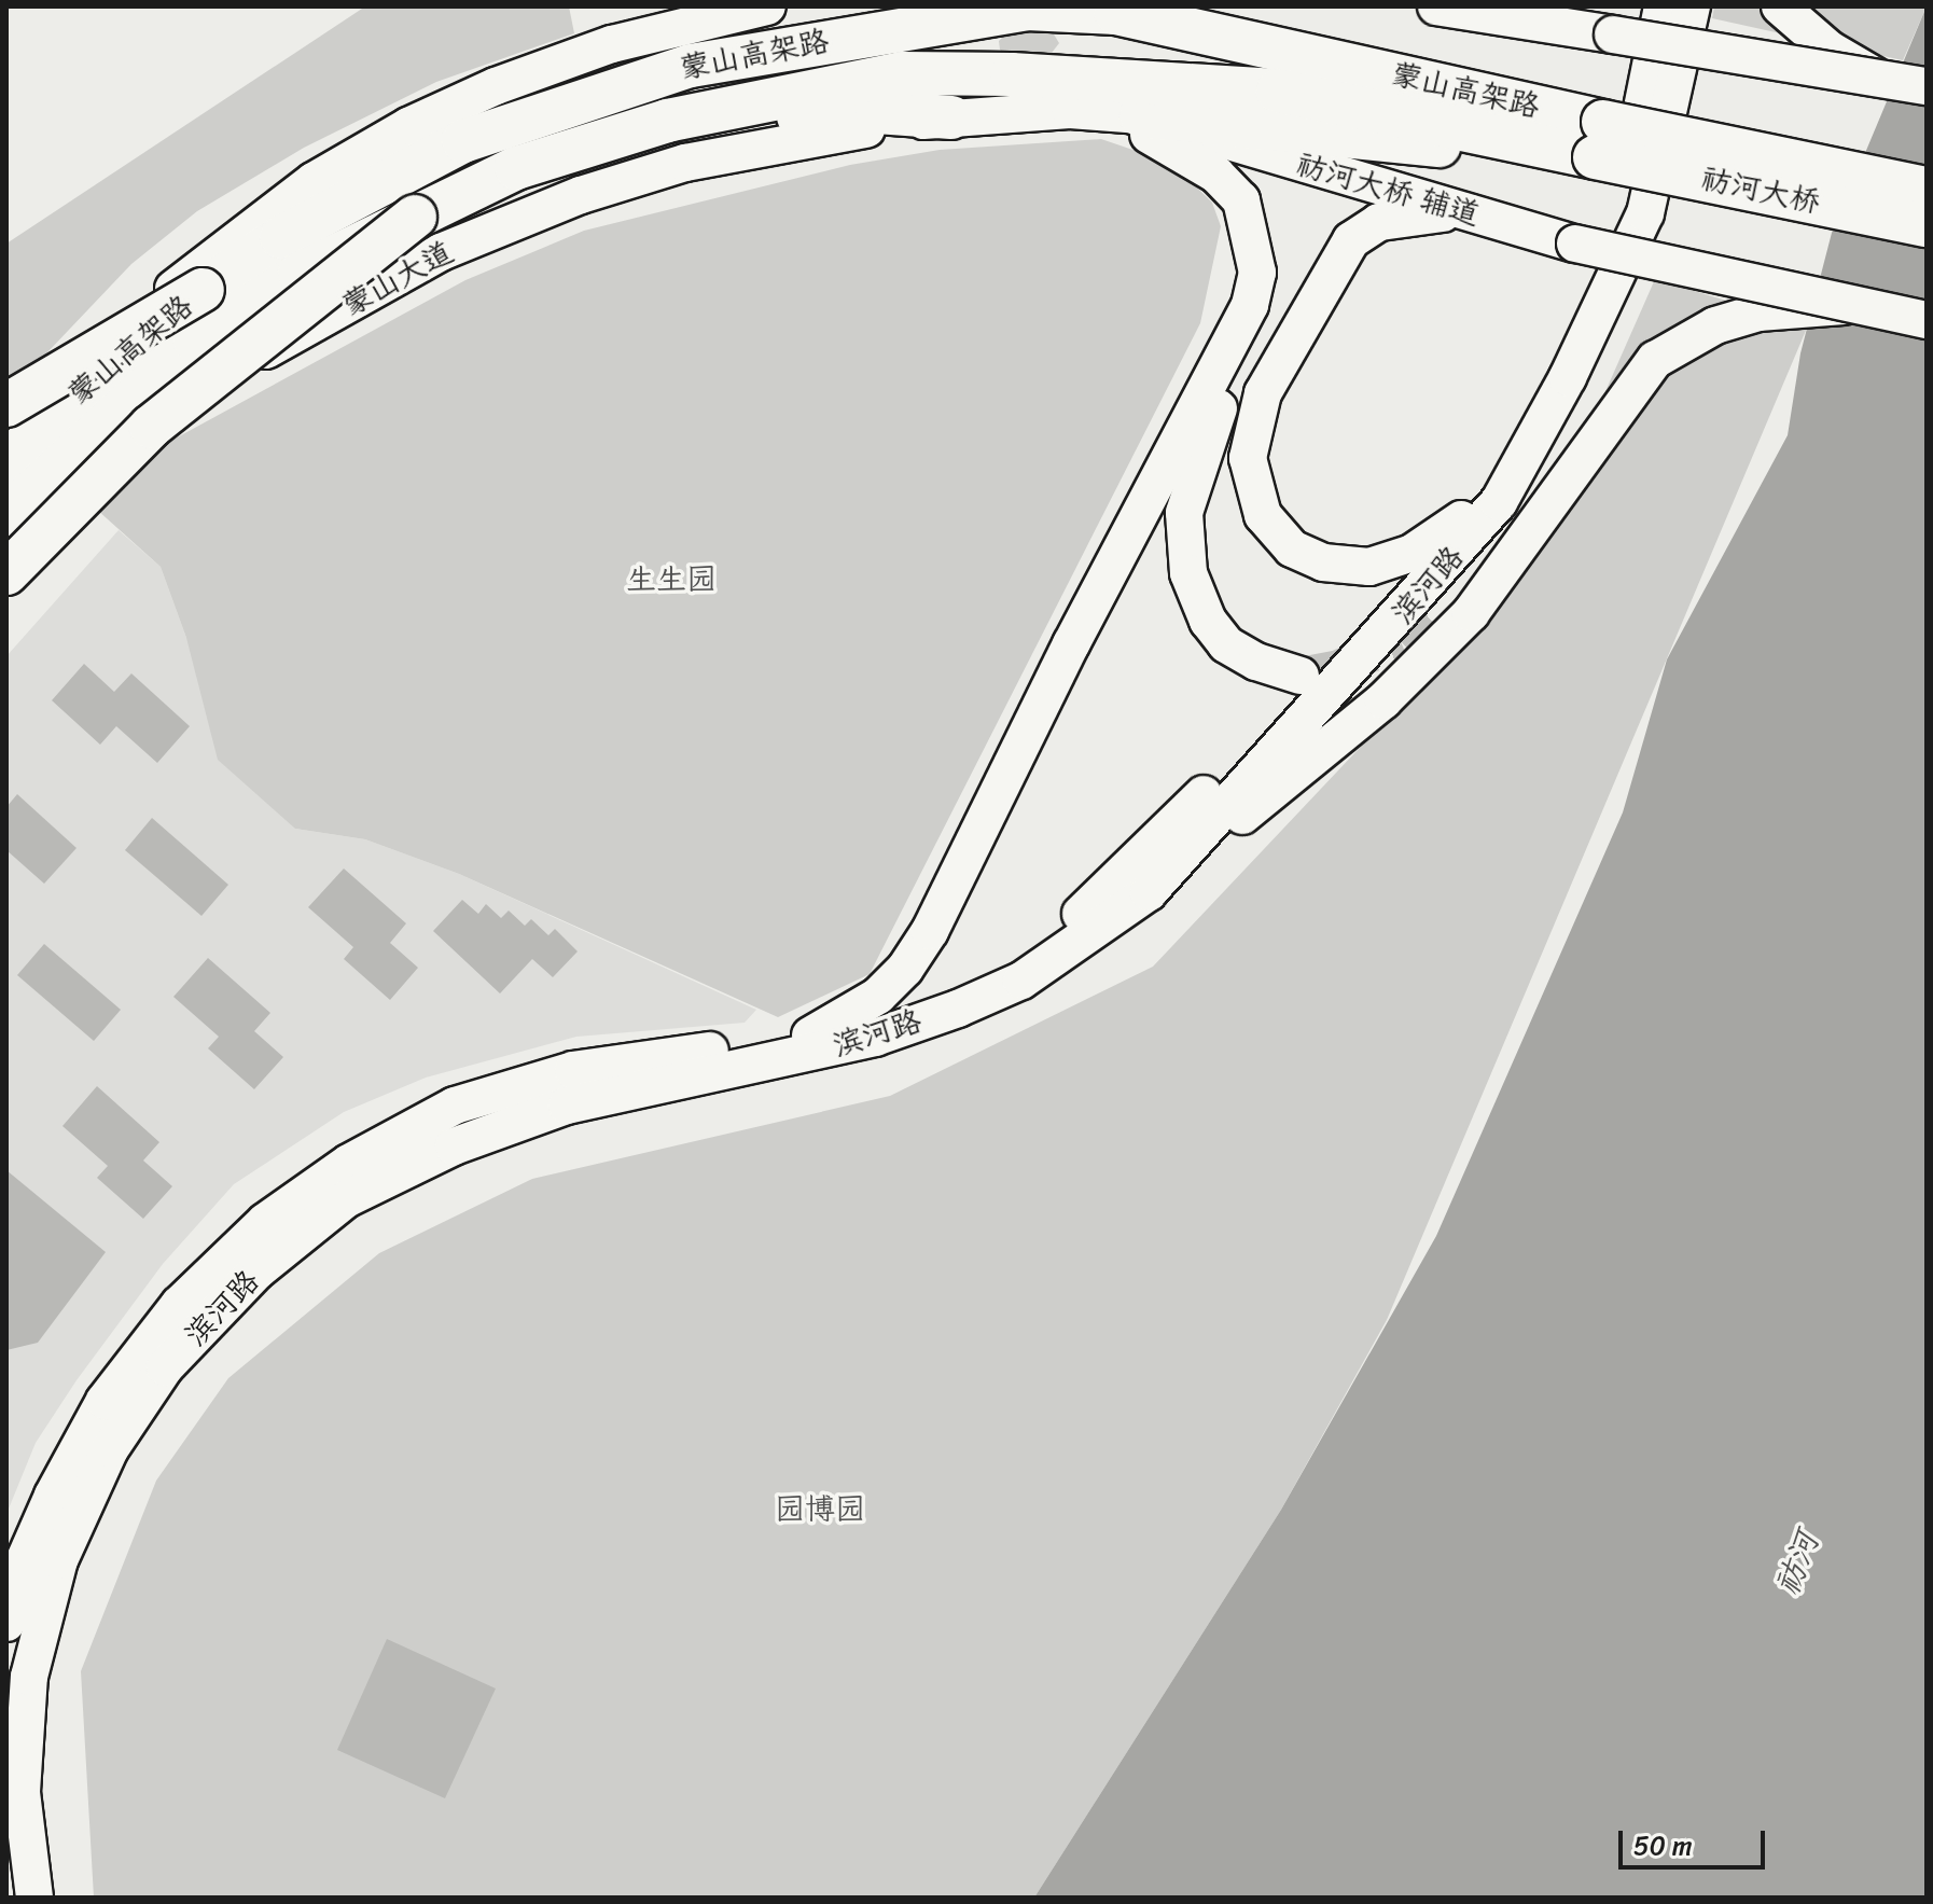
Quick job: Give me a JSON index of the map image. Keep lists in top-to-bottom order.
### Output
{
  "streets": {
    "highway": ["蒙山高架路", "祊河大桥"],
    "main road": ["祊河大桥 辅道", "蒙山大道", "滨河路"]
  },
  "crossings": [
    ["蒙山高架路", "祊河大桥"],
    ["祊河大桥 辅道", "蒙山大道"]
  ],
  "water": ["祊河"],
  "parks": ["生生园", "园博园"],
  "scale_bar": "50 m"
}
